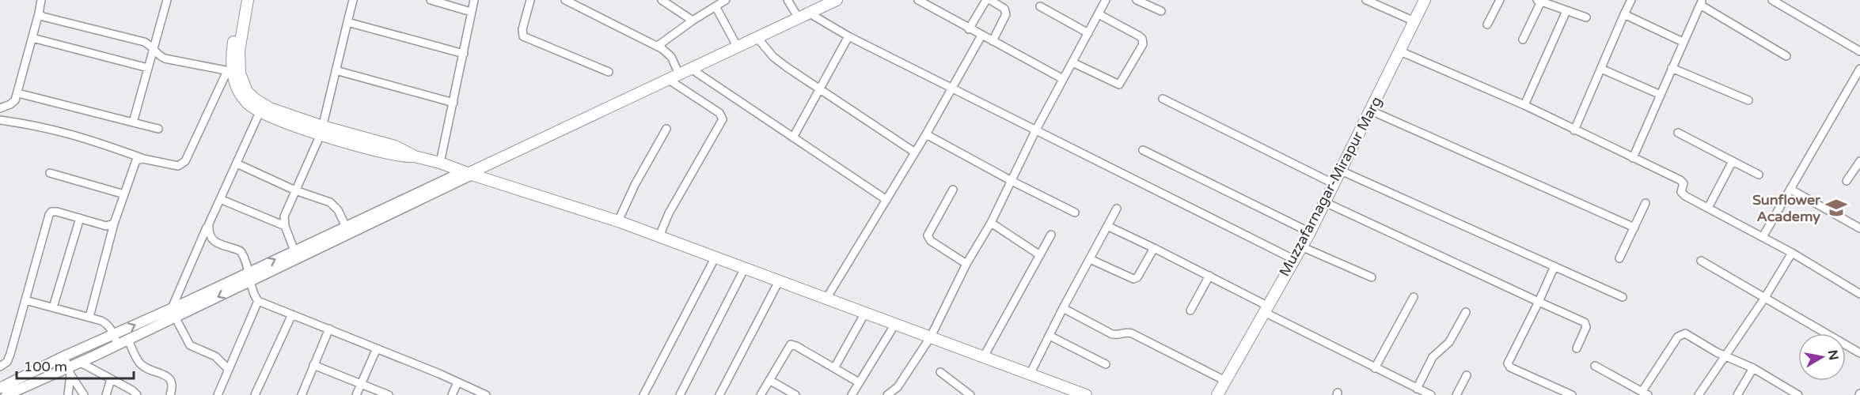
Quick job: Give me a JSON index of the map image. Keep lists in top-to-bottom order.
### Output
{
  "streets": {
    "main road": ["Muzzafarnagar-Mirapur Marg"]
  },
  "places": {
    "school or university": ["Sunflower Academy"]
  },
  "scale_bar": "100 m",
  "north": "right"
}
